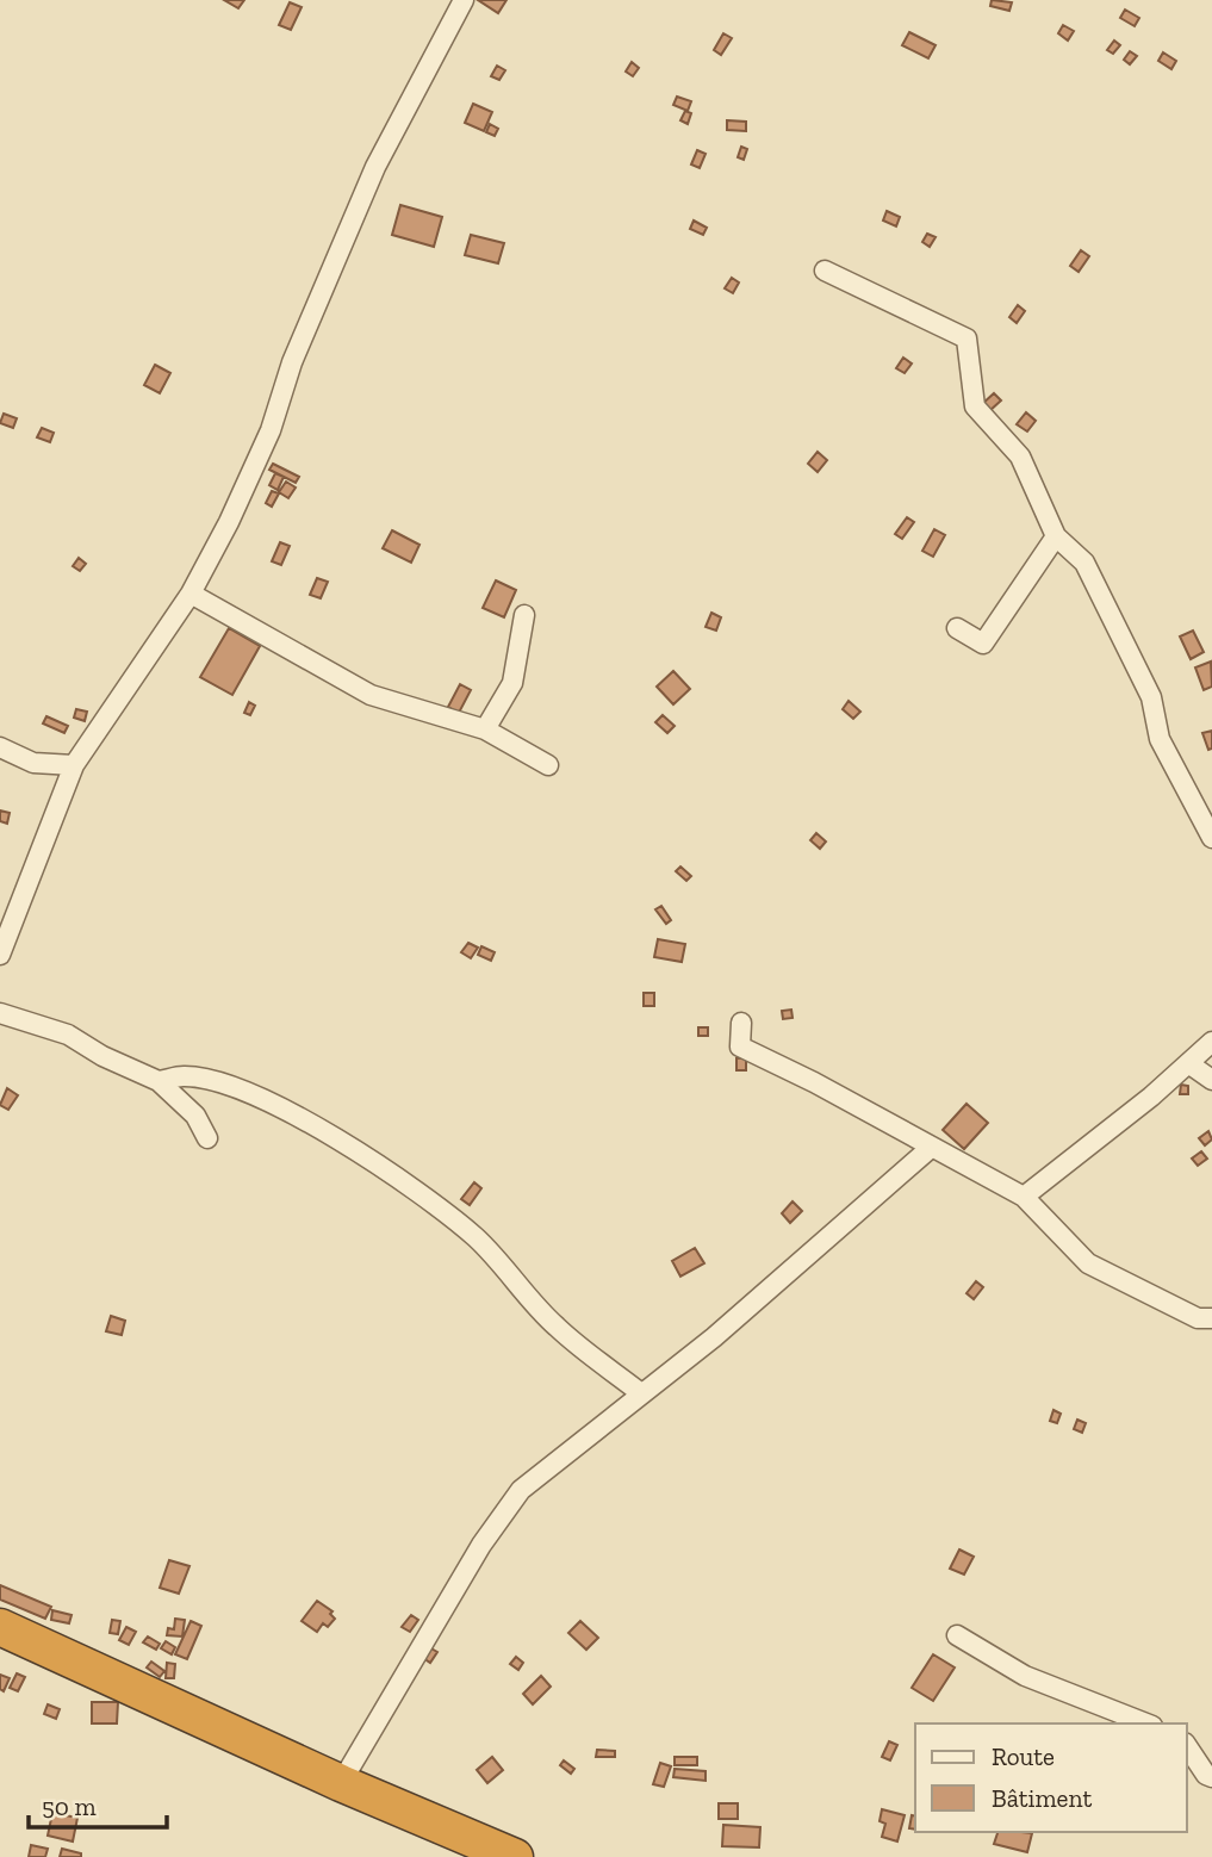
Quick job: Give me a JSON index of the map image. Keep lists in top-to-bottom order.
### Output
{
  "legend": ["Route", "Bâtiment"],
  "scale_bar": "50 m"
}
